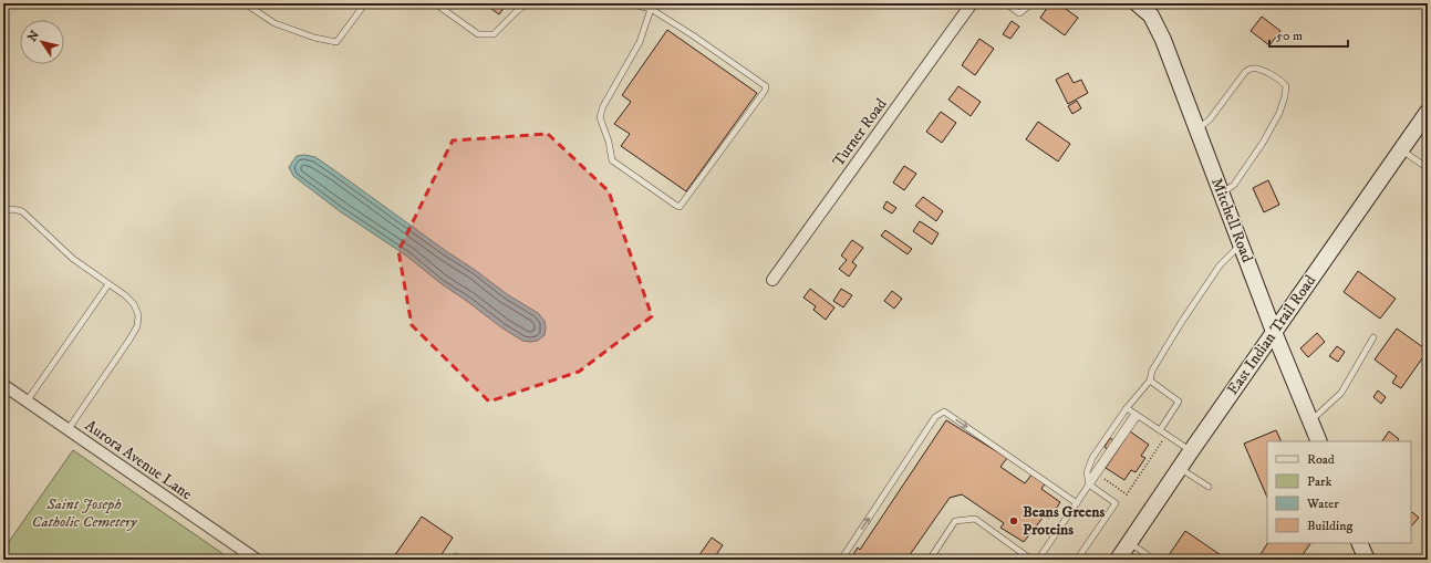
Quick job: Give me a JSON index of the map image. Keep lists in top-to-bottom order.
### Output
{
  "streets": {
    "main road": ["Mitchell Road", "East Indian Trail Road"],
    "street": ["Turner Road", "Aurora Avenue Lane"]
  },
  "crossings": [
    ["Mitchell Road", "East Indian Trail Road"]
  ],
  "parks": ["Saint Joseph Catholic Cemetery"],
  "places": ["Beans Greens Proteins"],
  "legend": [
    "Road",
    "Park",
    "Water",
    "Building"
  ],
  "scale_bar": "50 m",
  "north": "top left"
}
